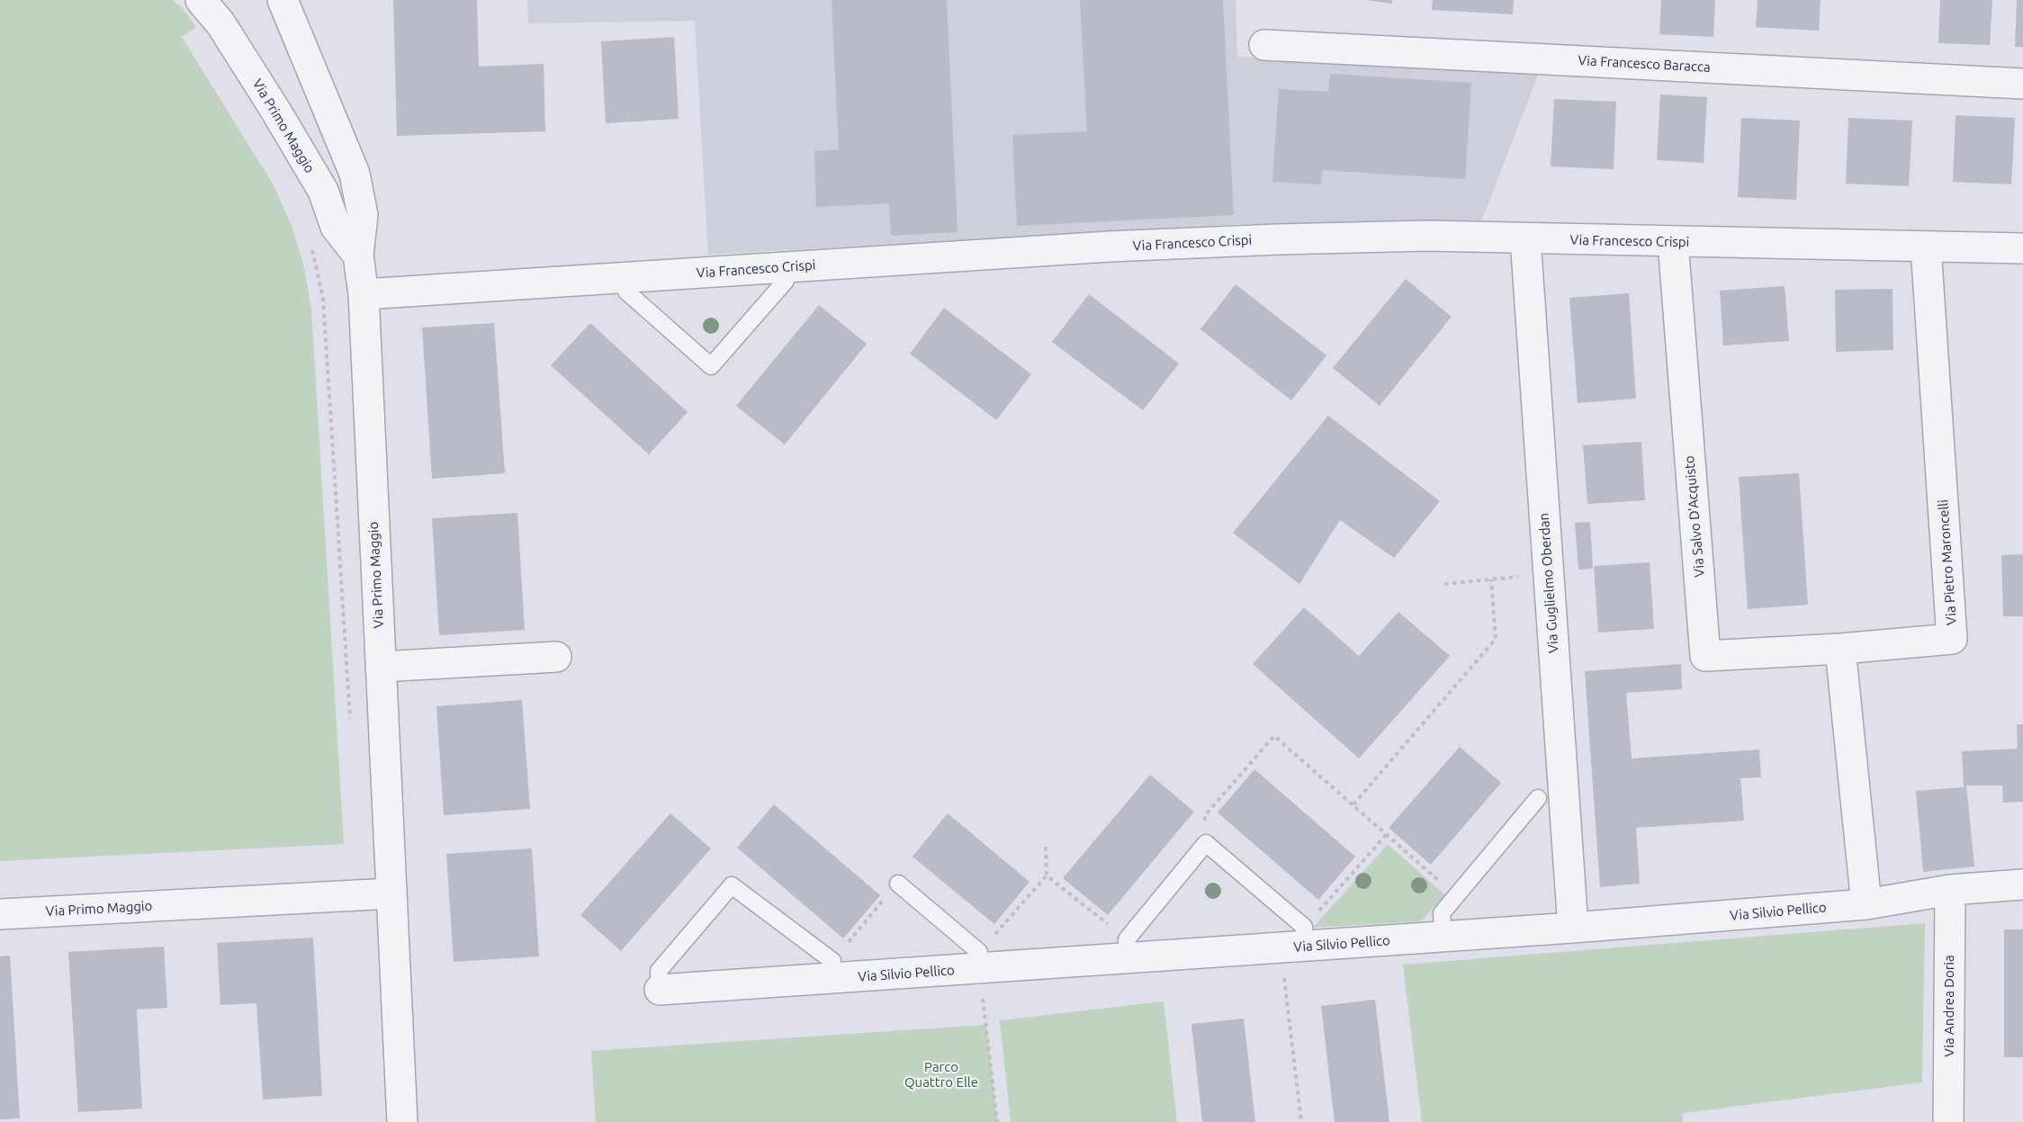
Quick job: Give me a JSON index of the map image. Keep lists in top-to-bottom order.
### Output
{
  "streets": {
    "street": [
      "Via Francesco Baracca",
      "Via Primo Maggio",
      "Via Francesco Crispi",
      "Via Salvo D'Acquisto",
      "Via Pietro Maroncelli",
      "Via Guglielmo Oberdan",
      "Via Silvio Pellico",
      "Via Andrea Doria"
    ]
  },
  "crossings": [
    ["Via Primo Maggio", "Via Francesco Crispi"],
    ["Via Francesco Crispi", "Via Salvo D'Acquisto"],
    ["Via Francesco Crispi", "Via Pietro Maroncelli"],
    ["Via Francesco Crispi", "Via Guglielmo Oberdan"],
    ["Via Salvo D'Acquisto", "Via Pietro Maroncelli"],
    ["Via Guglielmo Oberdan", "Via Silvio Pellico"],
    ["Via Silvio Pellico", "Via Andrea Doria"]
  ],
  "parks": ["Parco Quattro Elle"]
}
